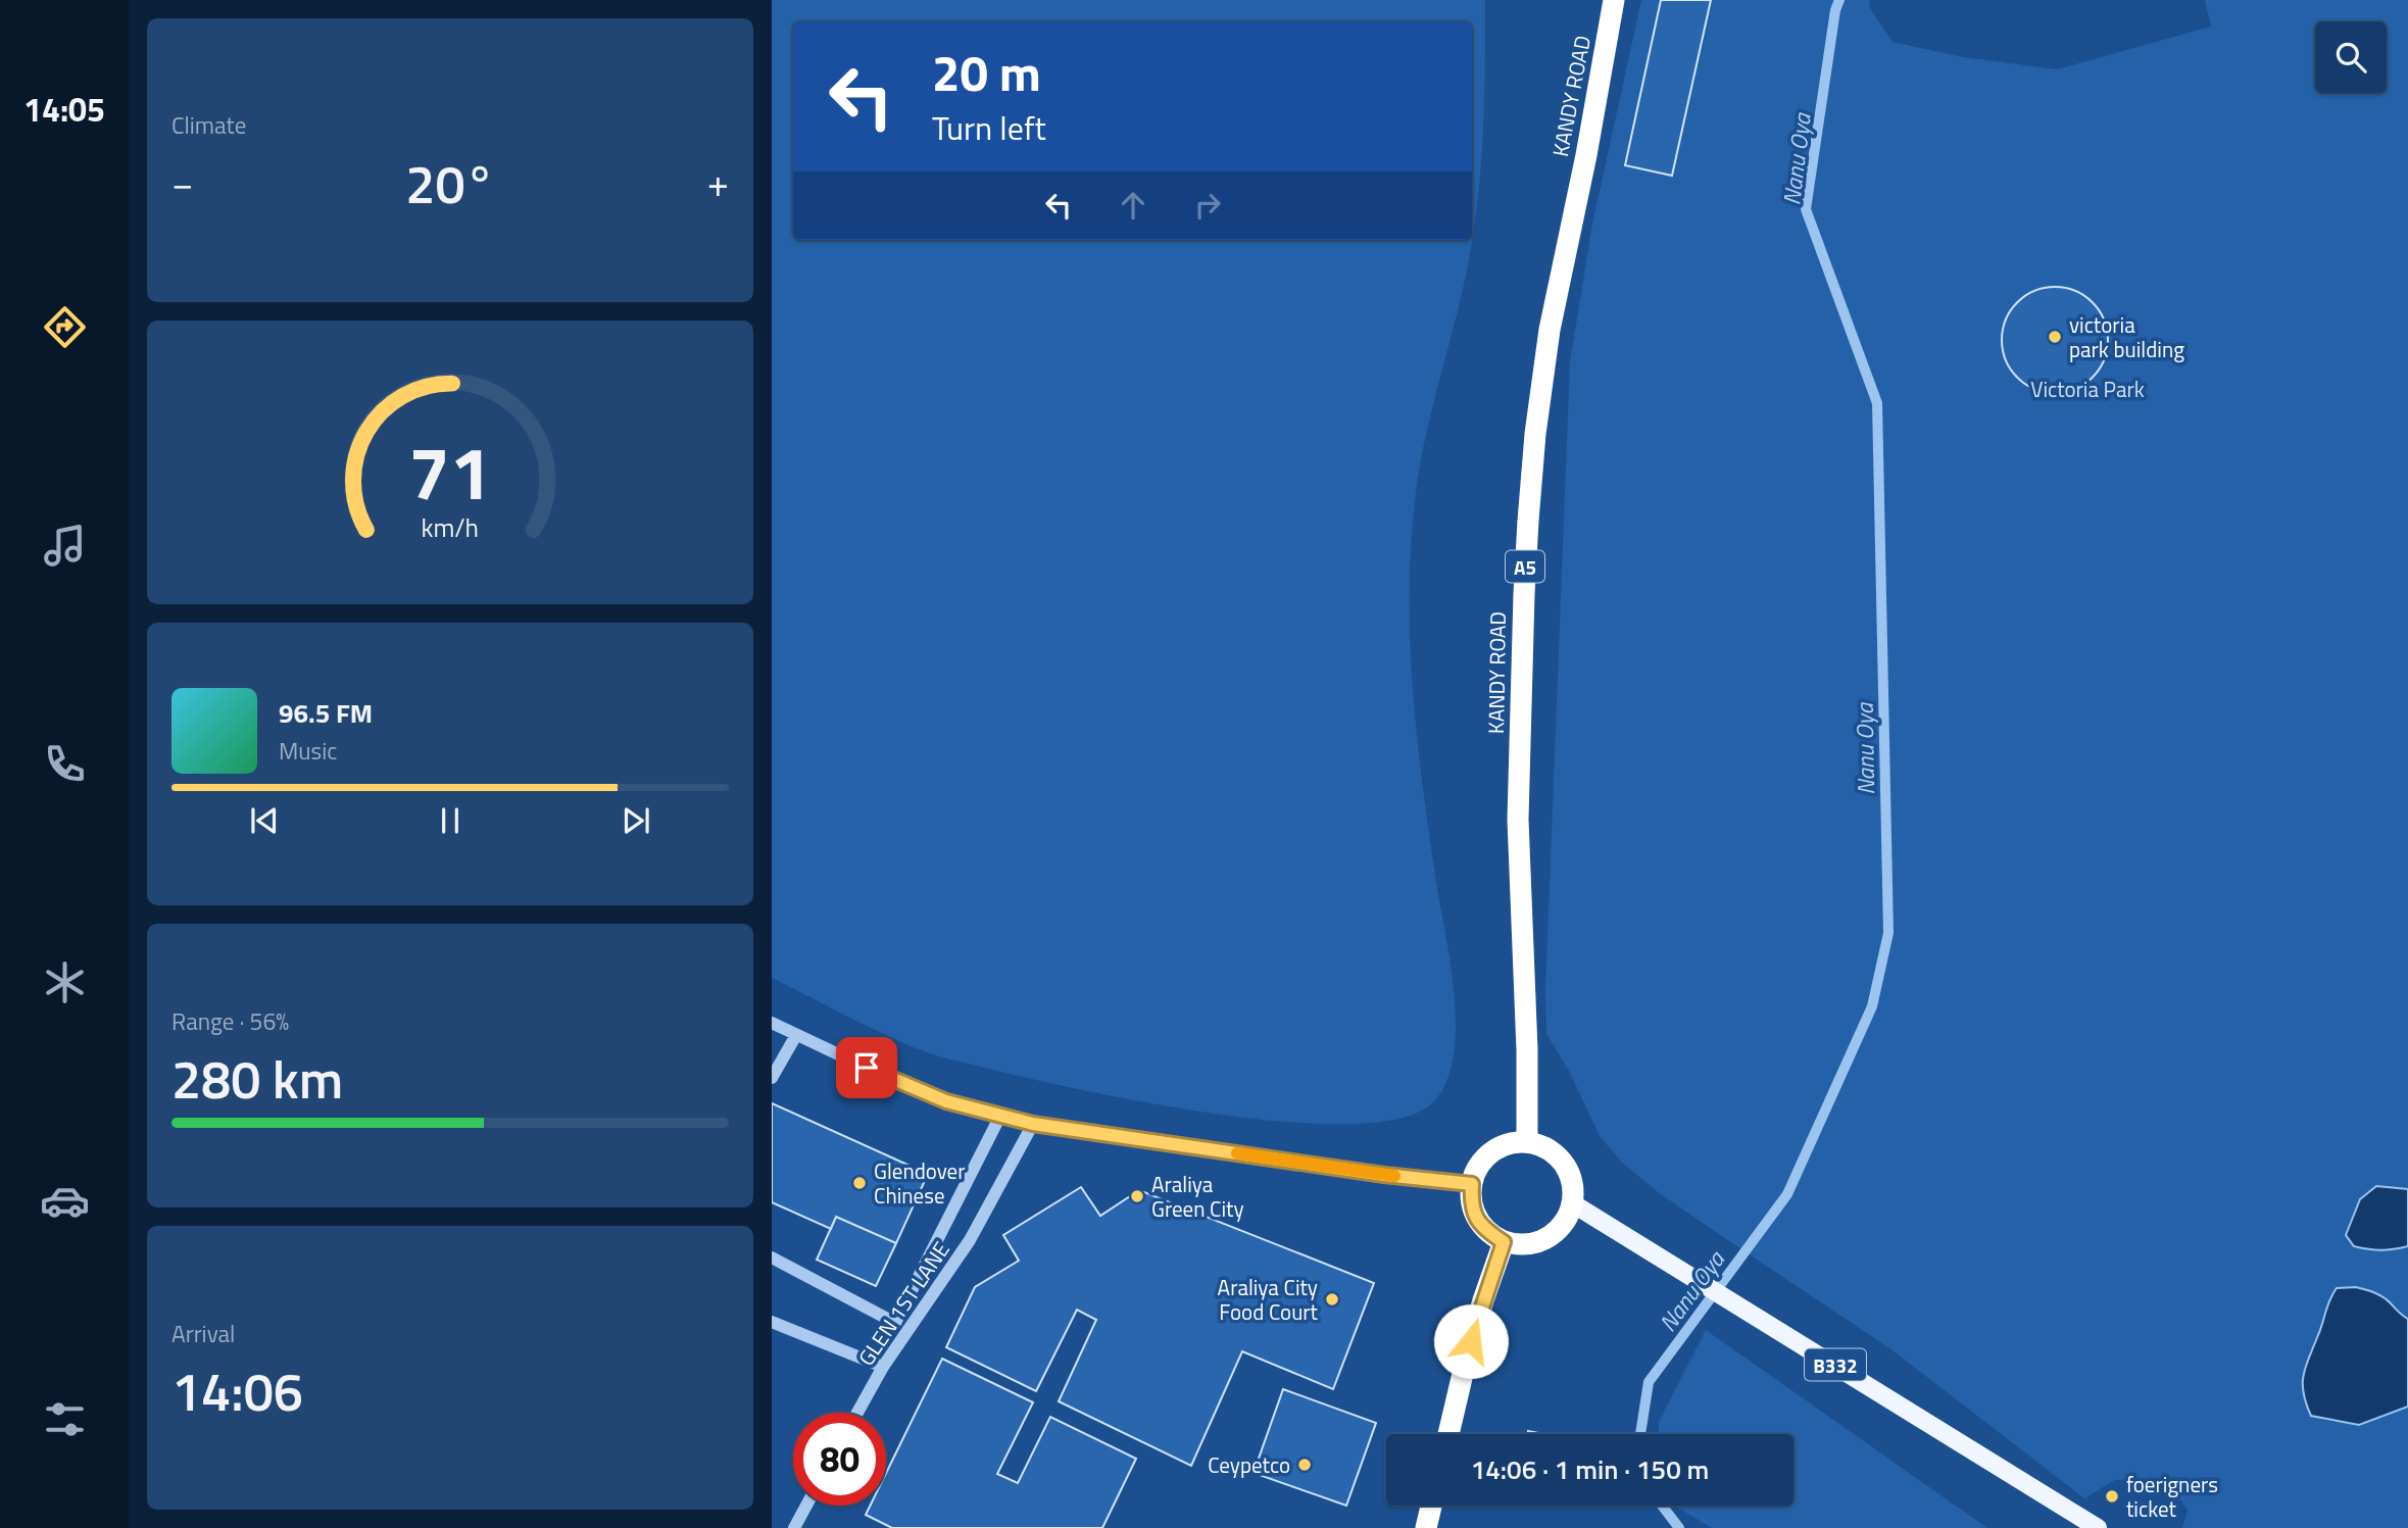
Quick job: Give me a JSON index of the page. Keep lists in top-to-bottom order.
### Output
{
  "streets": {
    "highway": ["KANDY ROAD", "A5"],
    "main road": ["B332"],
    "street": ["GLEN 1ST LANE"]
  },
  "crossings": [
    ["KANDY ROAD", "B332"]
  ],
  "water": ["Nanu Oya"],
  "parks": ["Victoria Park"],
  "places": [
    "victoria park building",
    "Glendover Chinese",
    "Araliya Green City",
    "Araliya City Food Court",
    "Ceypetco",
    "foerigners ticket"
  ],
  "page": {
    "tabs": "14:05",
    "tile": [
      "Climate",
      ["Range · 56%", "280 km"],
      ["Arrival", "14:06"]
    ],
    "turn": ["20 m", "Turn left"],
    "heat": ["−", "20°", "+"],
    "song": ["96.5 FM", "Music"],
    "limit": "80",
    "trip": "14:06 · 1 min · 150 m",
    "gauge": ["71", "km/h"]
  }
}
